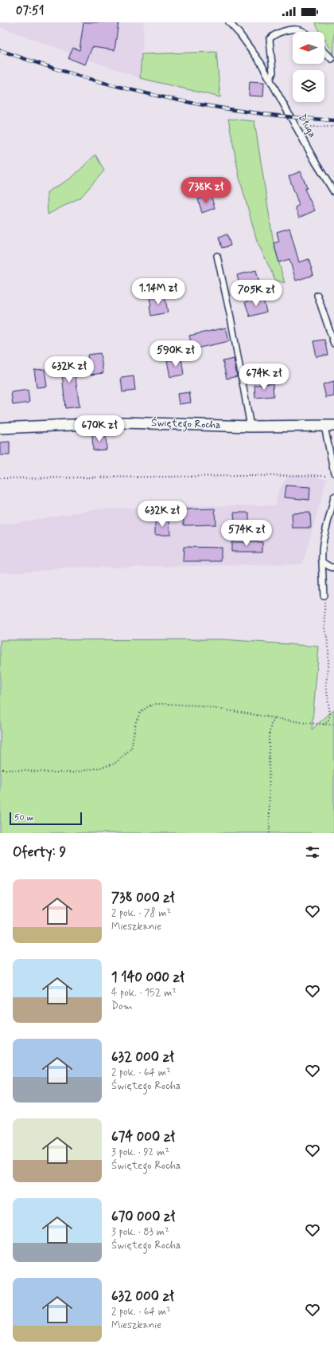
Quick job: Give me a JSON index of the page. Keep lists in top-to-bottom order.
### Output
{
  "streets": {
    "street": ["Świętego Rocha"],
    "lane": ["Długa"]
  },
  "scale_bar": "50 m",
  "north": "left",
  "page": {
    "status": "07:51",
    "price": [
      "738K zł",
      "1.14M zł",
      "705K zł",
      "590K zł",
      "632K zł",
      "674K zł",
      "670K zł",
      "632K zł",
      "574K zł"
    ],
    "scale": "50 m",
    "heading": "Oferty: 9",
    "list": [
      {
        "name": "738 000 zł",
        "note": "2 pok. · 78 m² · Mieszkanie"
      },
      {
        "name": "1 140 000 zł",
        "note": "4 pok. · 152 m² · Dom"
      },
      {
        "name": "632 000 zł",
        "note": "2 pok. · 64 m² · Świętego Rocha"
      },
      {
        "name": "674 000 zł",
        "note": "3 pok. · 92 m² · Świętego Rocha"
      },
      {
        "name": "670 000 zł",
        "note": "3 pok. · 83 m² · Świętego Rocha"
      },
      {
        "name": "632 000 zł",
        "note": "2 pok. · 64 m² · Mieszkanie"
      }
    ]
  }
}
